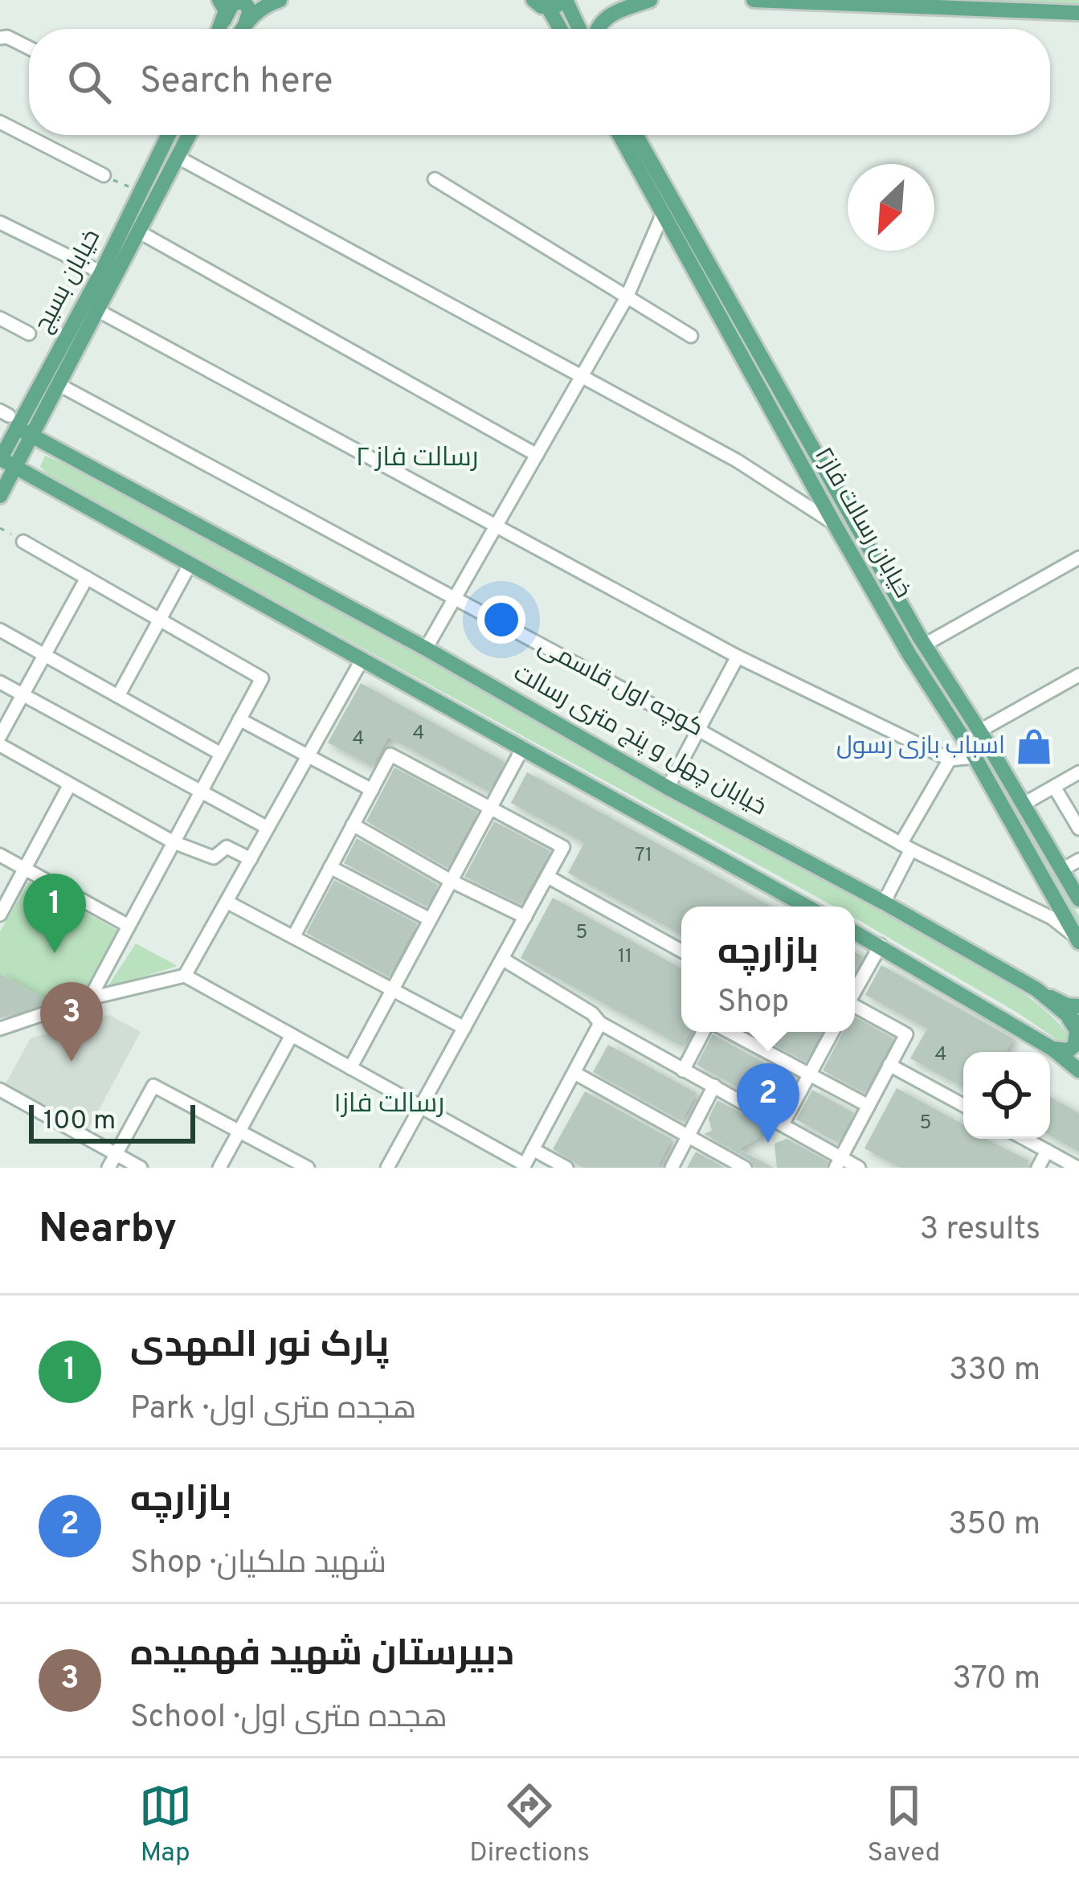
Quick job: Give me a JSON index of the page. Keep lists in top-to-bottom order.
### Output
{
  "streets": {
    "main road": ["خیابان بسیج", "خیابان رسالت فاز۲", "خیابان چهل و پنج متری رسالت"],
    "street": ["کوچه اول قاسمی"]
  },
  "crossings": [
    ["خیابان بسیج", "خیابان چهل و پنج متری رسالت"],
    ["خیابان رسالت فاز۲", "کوچه اول قاسمی"]
  ],
  "districts": ["رسالت فاز ۲", "رسالت فاز۱"],
  "places": {
    "shop": ["اسباب بازی رسول"]
  },
  "house_numbers": [
    "4",
    "4",
    "71",
    "5",
    "11",
    "4",
    "5"
  ],
  "scale_bar": "100 m",
  "north": "bottom left",
  "page": {
    "search": "Search here",
    "pins": ["1", "3", "2"],
    "popup": ["بازارچه", "Shop"],
    "scale": "100 m",
    "heading": ["Nearby", "3 results"],
    "list": [
      {
        "mark": "1",
        "name": "پارک نور المهدی",
        "note": "Park · هجده متری اول",
        "value": "330 m"
      },
      {
        "mark": "2",
        "name": "بازارچه",
        "note": "Shop · شهید ملکیان",
        "value": "350 m"
      },
      {
        "mark": "3",
        "name": "دبیرستان شهید فهمیده",
        "note": "School · هجده متری اول",
        "value": "370 m"
      }
    ],
    "nav": ["Map", "Directions", "Saved"]
  }
}
